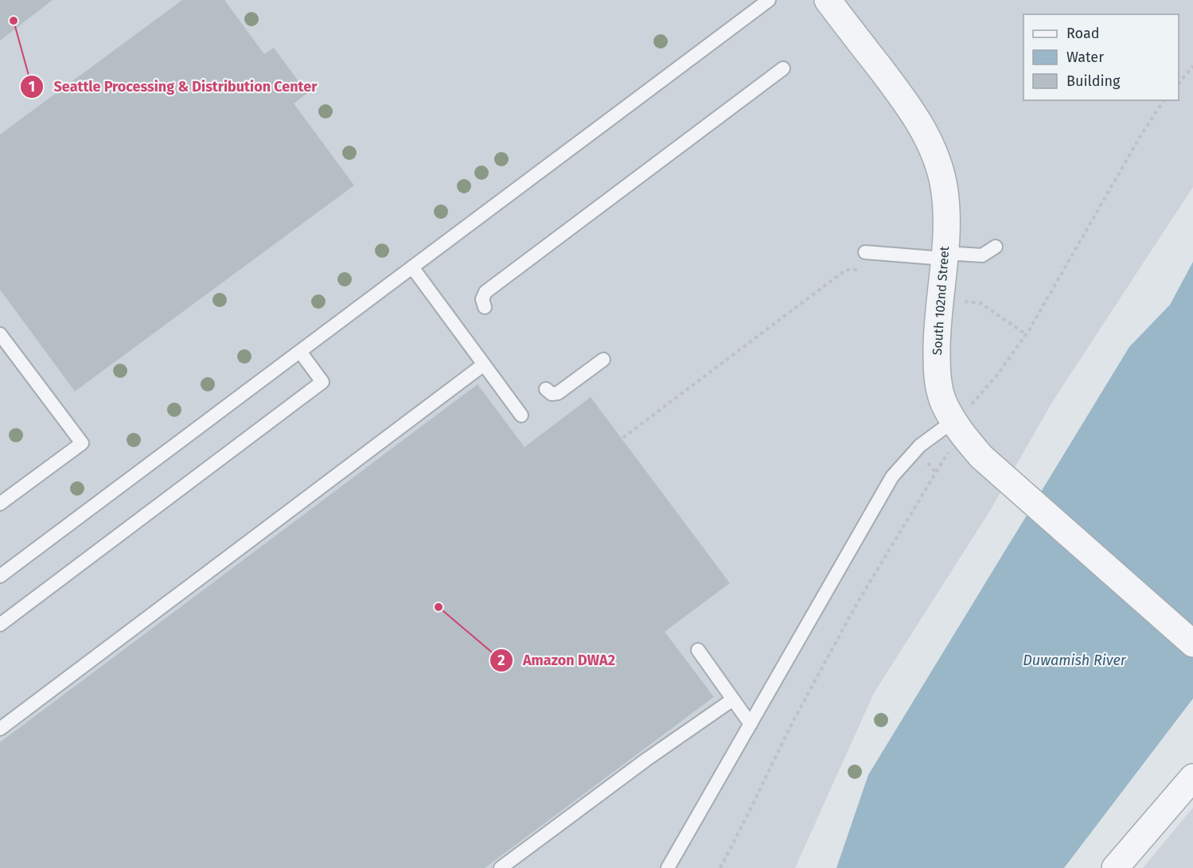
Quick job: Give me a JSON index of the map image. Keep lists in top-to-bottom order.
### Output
{
  "streets": {
    "street": ["South 102nd Street"]
  },
  "water": ["Duwamish River"],
  "places": ["Seattle Processing & Distribution Center", "Amazon DWA2"],
  "legend": ["Road", "Water", "Building"]
}
